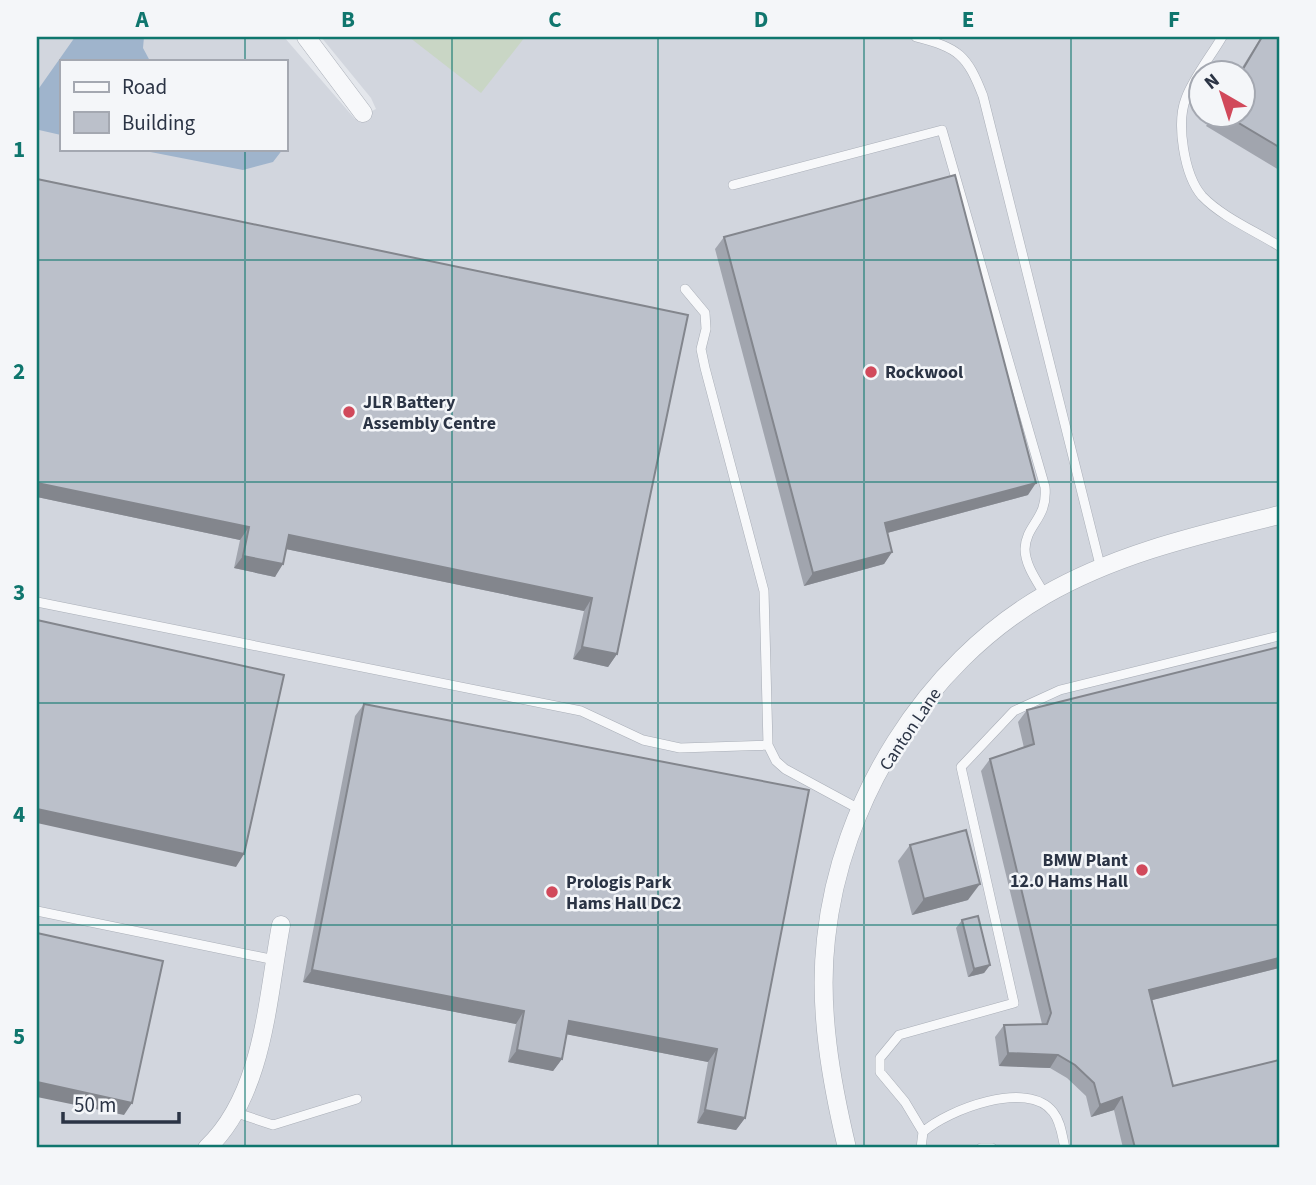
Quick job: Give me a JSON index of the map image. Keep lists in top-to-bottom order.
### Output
{
  "streets": {
    "street": ["Canton Lane"]
  },
  "places": [
    "Rockwool",
    "JLR Battery Assembly Centre",
    "BMW Plant 12.0 Hams Hall",
    "Prologis Park Hams Hall DC2"
  ],
  "legend": ["Road", "Building"],
  "scale_bar": "50 m",
  "north": "top left",
  "grid": {
    "columns": [
      "A",
      "B",
      "C",
      "D",
      "E",
      "F"
    ],
    "rows": [
      "1",
      "2",
      "3",
      "4",
      "5"
    ]
  }
}
